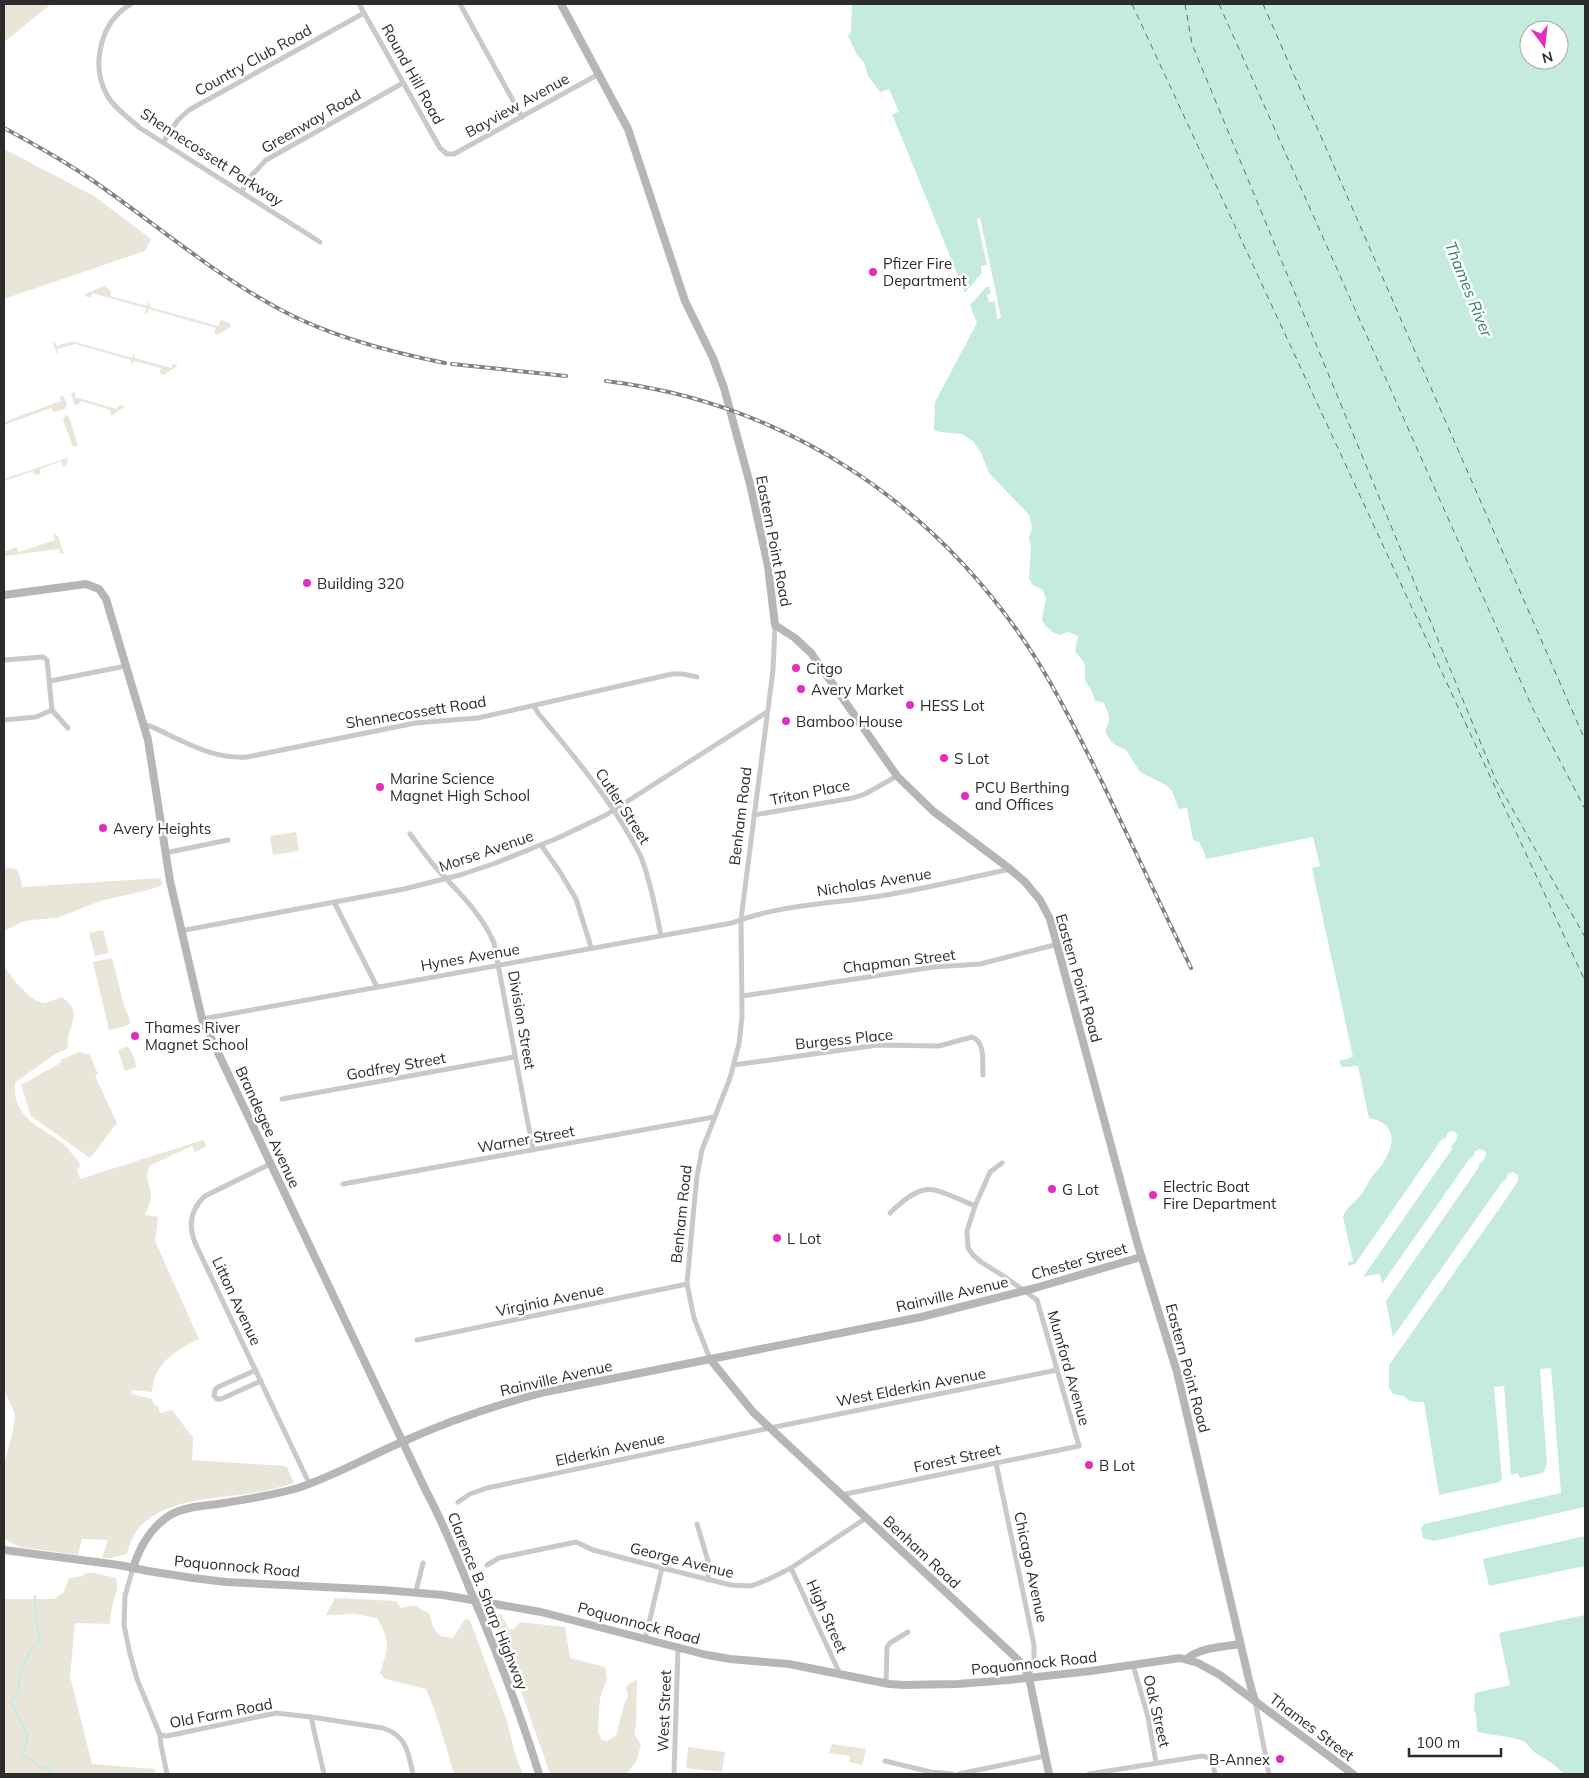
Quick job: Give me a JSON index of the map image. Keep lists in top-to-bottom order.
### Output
{
  "streets": {
    "main road": [
      "Eastern Point Road",
      "Benham Road",
      "Brandegee Avenue",
      "Chester Street",
      "Rainville Avenue",
      "Poquonnock Road",
      "Clarence B. Sharp Highway",
      "Thames Street"
    ],
    "street": [
      "Country Club Road",
      "Round Hill Road",
      "Bayview Avenue",
      "Greenway Road",
      "Shennecossett Parkway",
      "Shennecossett Road",
      "Triton Place",
      "Cutler Street",
      "Morse Avenue",
      "Nicholas Avenue",
      "Hynes Avenue",
      "Chapman Street",
      "Division Street",
      "Burgess Place",
      "Godfrey Street",
      "Warner Street",
      "Virginia Avenue",
      "Litton Avenue",
      "Mumford Avenue",
      "West Elderkin Avenue",
      "Elderkin Avenue",
      "Forest Street",
      "George Avenue",
      "Chicago Avenue",
      "High Street",
      "West Street",
      "Oak Street",
      "Old Farm Road"
    ]
  },
  "crossings": [
    ["Country Club Road", "Round Hill Road"],
    ["Country Club Road", "Shennecossett Parkway"],
    ["Round Hill Road", "Bayview Avenue"],
    ["Round Hill Road", "Greenway Road"],
    ["Bayview Avenue", "Eastern Point Road"],
    ["Greenway Road", "Shennecossett Parkway"],
    ["Eastern Point Road", "Triton Place"],
    ["Eastern Point Road", "Benham Road"],
    ["Eastern Point Road", "Nicholas Avenue"],
    ["Eastern Point Road", "Chapman Street"],
    ["Eastern Point Road", "Chester Street"],
    ["Eastern Point Road", "Poquonnock Road"],
    ["Eastern Point Road", "Thames Street"],
    ["Shennecossett Road", "Cutler Street"],
    ["Shennecossett Road", "Brandegee Avenue"],
    ["Triton Place", "Benham Road"],
    ["Cutler Street", "Morse Avenue"],
    ["Cutler Street", "Hynes Avenue"],
    ["Benham Road", "Morse Avenue"],
    ["Benham Road", "Nicholas Avenue"],
    ["Benham Road", "Hynes Avenue"],
    ["Benham Road", "Chapman Street"],
    ["Benham Road", "Burgess Place"],
    ["Benham Road", "Warner Street"],
    ["Benham Road", "Rainville Avenue"],
    ["Benham Road", "Virginia Avenue"],
    ["Benham Road", "West Elderkin Avenue"],
    ["Benham Road", "Elderkin Avenue"],
    ["Benham Road", "Forest Street"],
    ["Benham Road", "George Avenue"],
    ["Benham Road", "Poquonnock Road"],
    ["Benham Road", "Chicago Avenue"],
    ["Morse Avenue", "Division Street"],
    ["Morse Avenue", "Brandegee Avenue"],
    ["Nicholas Avenue", "Hynes Avenue"],
    ["Hynes Avenue", "Division Street"],
    ["Hynes Avenue", "Brandegee Avenue"],
    ["Division Street", "Godfrey Street"],
    ["Division Street", "Warner Street"],
    ["Brandegee Avenue", "Rainville Avenue"],
    ["Brandegee Avenue", "Litton Avenue"],
    ["Brandegee Avenue", "Clarence B. Sharp Highway"],
    ["Chester Street", "Rainville Avenue"],
    ["Chester Street", "Mumford Avenue"],
    ["Rainville Avenue", "Litton Avenue"],
    ["Rainville Avenue", "Mumford Avenue"],
    ["Rainville Avenue", "Poquonnock Road"],
    ["Rainville Avenue", "Clarence B. Sharp Highway"],
    ["Rainville Avenue", "Old Farm Road"],
    ["Mumford Avenue", "West Elderkin Avenue"],
    ["Mumford Avenue", "Forest Street"],
    ["West Elderkin Avenue", "Elderkin Avenue"],
    ["Forest Street", "Chicago Avenue"],
    ["George Avenue", "High Street"],
    ["Poquonnock Road", "Chicago Avenue"],
    ["Poquonnock Road", "High Street"],
    ["Poquonnock Road", "West Street"],
    ["Poquonnock Road", "Oak Street"],
    ["Poquonnock Road", "Old Farm Road"],
    ["Poquonnock Road", "Thames Street"]
  ],
  "water": ["Thames River"],
  "places": [
    "Pfizer Fire Department",
    "Building 320",
    "Citgo",
    "Avery Market",
    "HESS Lot",
    "Bamboo House",
    "S Lot",
    "Marine Science Magnet High School",
    "PCU Berthing and Offices",
    "Avery Heights",
    "Thames River Magnet School",
    "G Lot",
    "Electric Boat Fire Department",
    "L Lot",
    "B Lot",
    "B-Annex"
  ],
  "scale_bar": "100 m",
  "north": "bottom"
}
